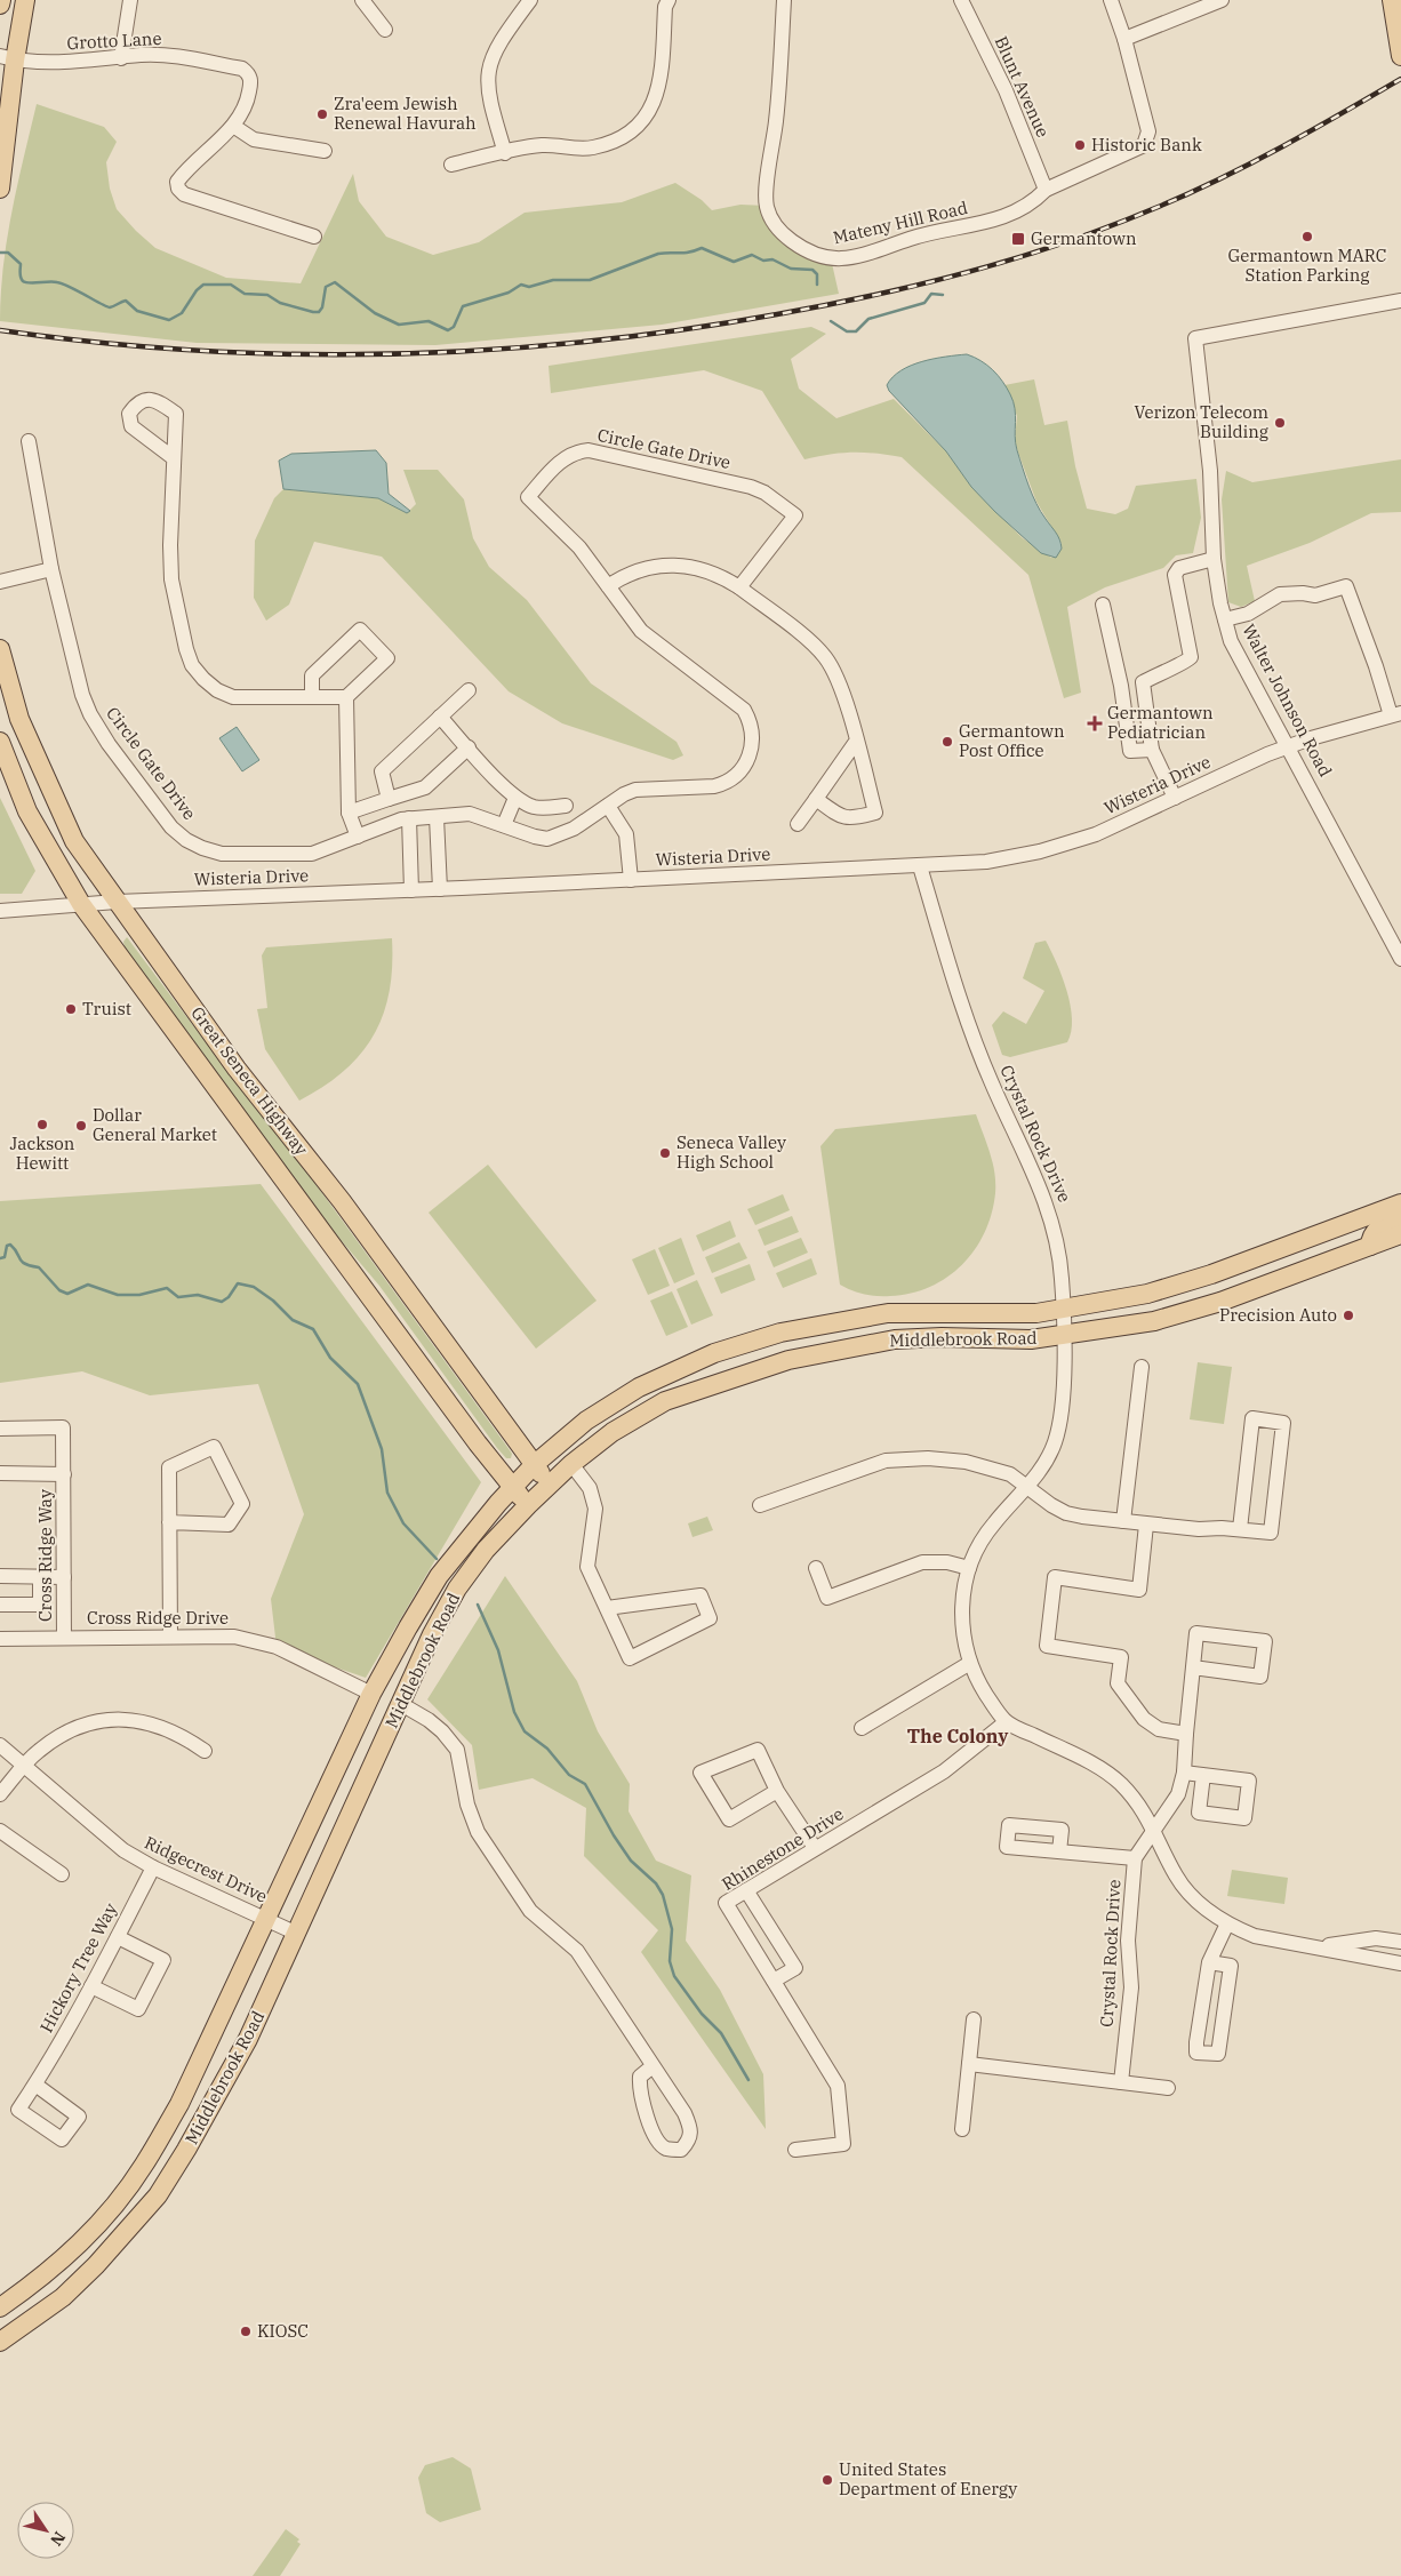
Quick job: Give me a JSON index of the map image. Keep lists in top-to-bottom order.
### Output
{
  "streets": {
    "main road": ["Great Seneca Highway", "Middlebrook Road"],
    "street": [
      "Grotto Lane",
      "Blunt Avenue",
      "Mateny Hill Road",
      "Circle Gate Drive",
      "Walter Johnson Road",
      "Wisteria Drive",
      "Crystal Rock Drive",
      "Cross Ridge Way",
      "Cross Ridge Drive",
      "Rhinestone Drive",
      "Ridgecrest Drive",
      "Hickory Tree Way"
    ]
  },
  "crossings": [
    ["Blunt Avenue", "Mateny Hill Road"],
    ["Walter Johnson Road", "Wisteria Drive"],
    ["Wisteria Drive", "Great Seneca Highway"],
    ["Wisteria Drive", "Crystal Rock Drive"],
    ["Great Seneca Highway", "Middlebrook Road"],
    ["Crystal Rock Drive", "Middlebrook Road"],
    ["Crystal Rock Drive", "Rhinestone Drive"],
    ["Middlebrook Road", "Cross Ridge Drive"],
    ["Middlebrook Road", "Ridgecrest Drive"],
    ["Cross Ridge Way", "Cross Ridge Drive"],
    ["Ridgecrest Drive", "Hickory Tree Way"]
  ],
  "districts": ["The Colony"],
  "places": {
    "other": [
      "Zra'eem Jewish Renewal Havurah",
      "Historic Bank",
      "Germantown MARC Station Parking",
      "Verizon Telecom Building",
      "Germantown Post Office",
      "Truist",
      "Jackson Hewitt",
      "Dollar General Market",
      "Seneca Valley High School",
      "Precision Auto",
      "KIOSC",
      "United States Department of Energy"
    ],
    "transit": ["Germantown"],
    "health": ["Germantown Pediatrician"]
  },
  "north": "bottom right"
}
